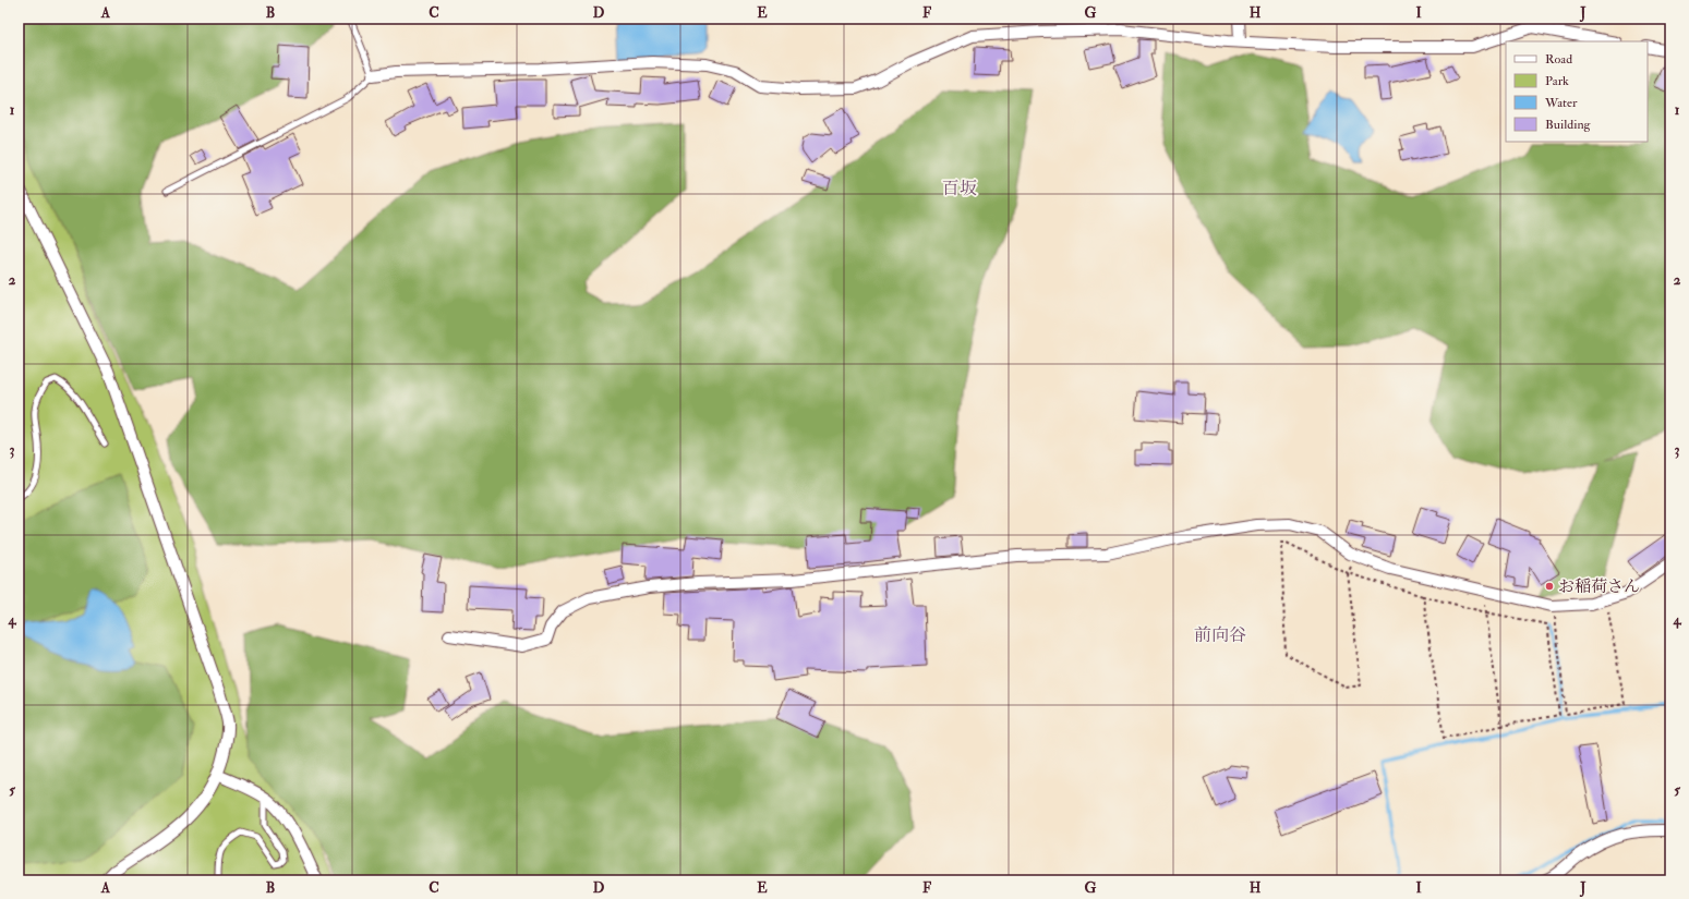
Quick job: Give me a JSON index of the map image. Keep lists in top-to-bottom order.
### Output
{
  "districts": ["百坂", "前向谷"],
  "places": ["お稲荷さん"],
  "legend": [
    "Road",
    "Park",
    "Water",
    "Building"
  ],
  "grid": {
    "columns": [
      "A",
      "B",
      "C",
      "D",
      "E",
      "F",
      "G",
      "H",
      "I",
      "J"
    ],
    "rows": [
      "1",
      "2",
      "3",
      "4",
      "5"
    ]
  }
}
